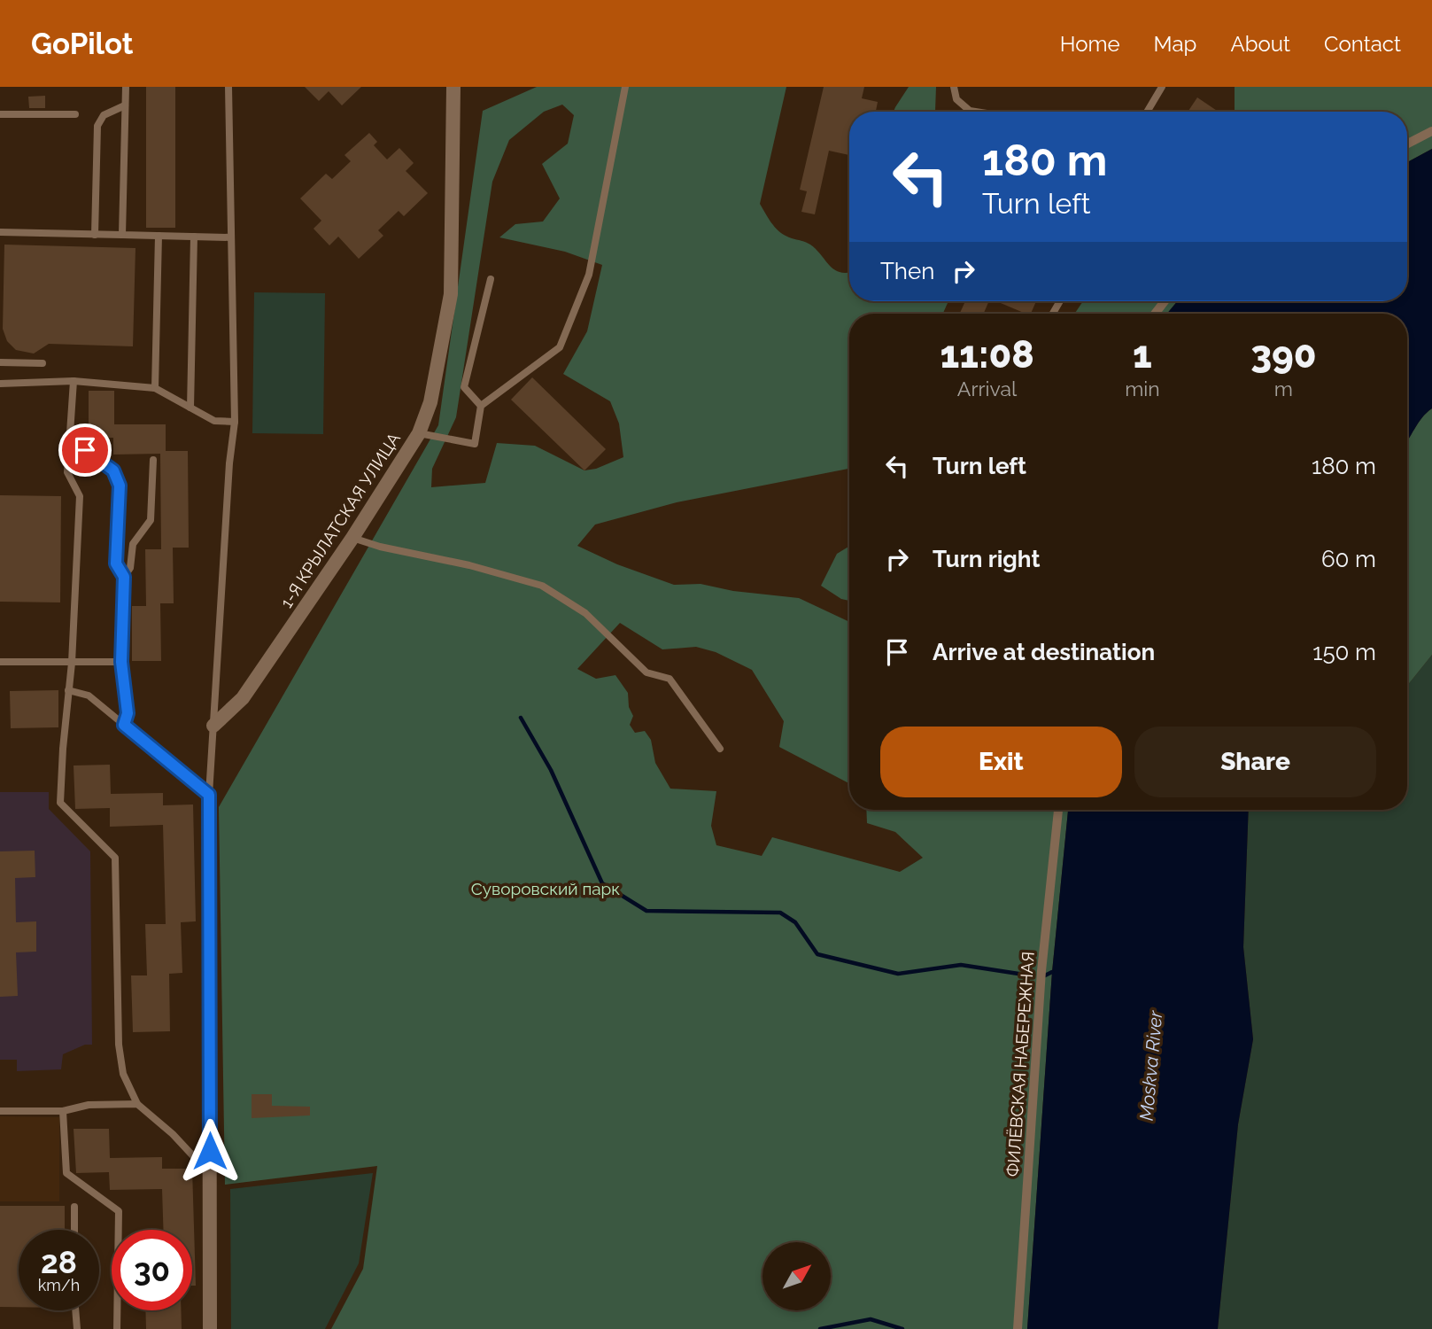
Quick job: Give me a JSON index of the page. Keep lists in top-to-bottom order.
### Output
{
  "streets": {
    "street": ["1-Я КРЫЛАТСКАЯ УЛИЦА", "ФИЛЁВСКАЯ НАБЕРЕЖНАЯ"]
  },
  "water": ["Moskva River"],
  "parks": ["Суворовский парк"],
  "north": "top right",
  "page": {
    "header": "GoPilot",
    "nav": [
      "Home",
      "Map",
      "About",
      "Contact"
    ],
    "turn": ["180 m", "Turn left"],
    "then": "Then",
    "eta": [
      "11:08",
      "Arrival",
      "1",
      "min",
      "390",
      "m"
    ],
    "list": [
      {
        "name": "Turn left",
        "value": "180 m"
      },
      {
        "name": "Turn right",
        "value": "60 m"
      },
      {
        "name": "Arrive at destination",
        "value": "150 m"
      }
    ],
    "buttons": ["Exit", "Share"],
    "speed": "28 km/h",
    "limit": "30"
  }
}
